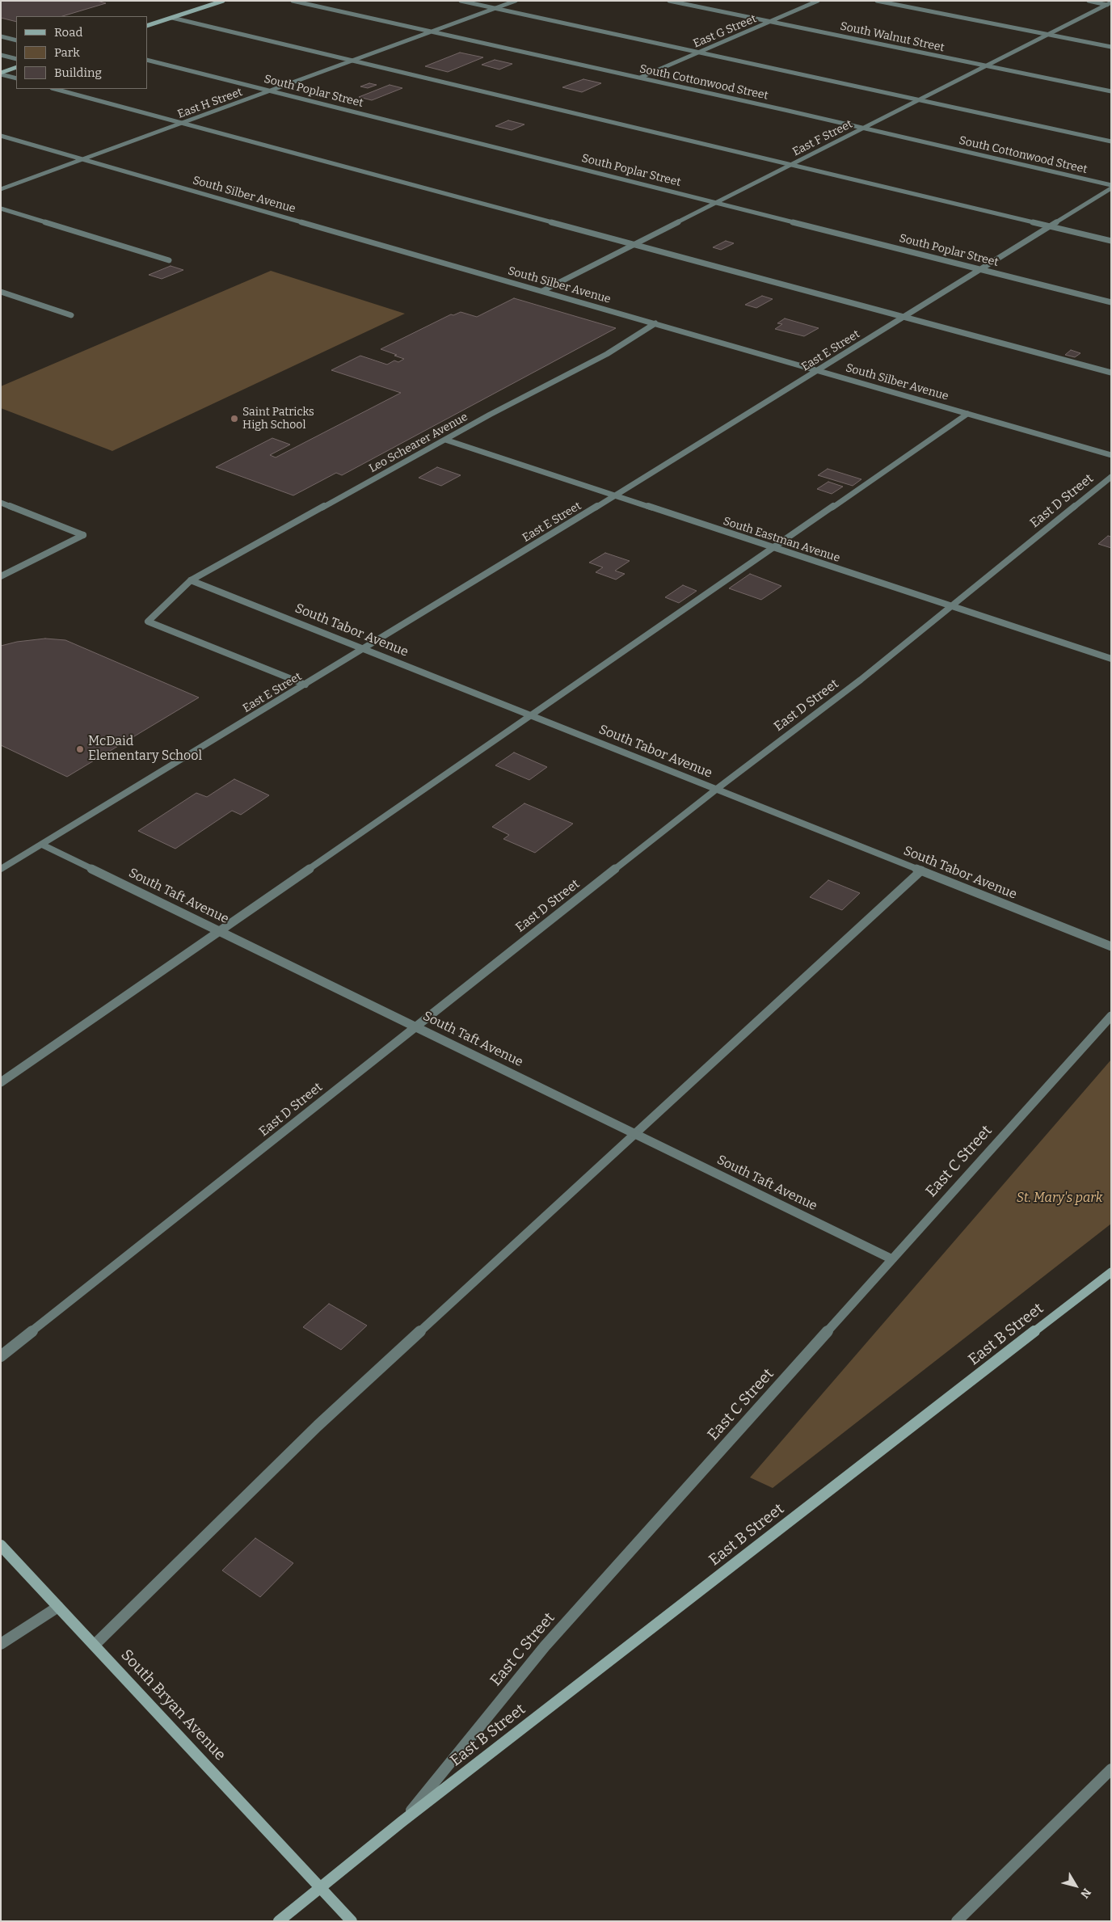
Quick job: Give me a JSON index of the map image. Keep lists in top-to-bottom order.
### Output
{
  "streets": {
    "street": [
      "East G Street",
      "South Walnut Street",
      "South Cottonwood Street",
      "South Poplar Street",
      "East H Street",
      "East F Street",
      "South Silber Avenue",
      "East E Street",
      "Leo Schearer Avenue",
      "East D Street",
      "South Eastman Avenue",
      "South Tabor Avenue",
      "South Taft Avenue",
      "East C Street",
      "East B Street",
      "South Bryan Avenue"
    ]
  },
  "crossings": [
    ["East G Street", "South Walnut Street"],
    ["East G Street", "South Cottonwood Street"],
    ["South Walnut Street", "East F Street"],
    ["South Cottonwood Street", "East H Street"],
    ["South Cottonwood Street", "East F Street"],
    ["South Poplar Street", "East H Street"],
    ["South Poplar Street", "East F Street"],
    ["South Poplar Street", "East E Street"],
    ["East H Street", "South Silber Avenue"],
    ["East F Street", "South Silber Avenue"],
    ["South Silber Avenue", "East E Street"],
    ["South Silber Avenue", "Leo Schearer Avenue"],
    ["East E Street", "Leo Schearer Avenue"],
    ["East E Street", "South Eastman Avenue"],
    ["East E Street", "South Tabor Avenue"],
    ["East E Street", "South Taft Avenue"],
    ["Leo Schearer Avenue", "South Eastman Avenue"],
    ["Leo Schearer Avenue", "South Tabor Avenue"],
    ["East D Street", "South Eastman Avenue"],
    ["East D Street", "South Tabor Avenue"],
    ["East D Street", "South Taft Avenue"],
    ["South Taft Avenue", "East C Street"],
    ["East C Street", "East B Street"],
    ["East B Street", "South Bryan Avenue"]
  ],
  "parks": ["St. Mary's park"],
  "places": ["Saint Patricks High School", "McDaid Elementary School"],
  "legend": ["Road", "Park", "Building"],
  "north": "bottom right"
}
